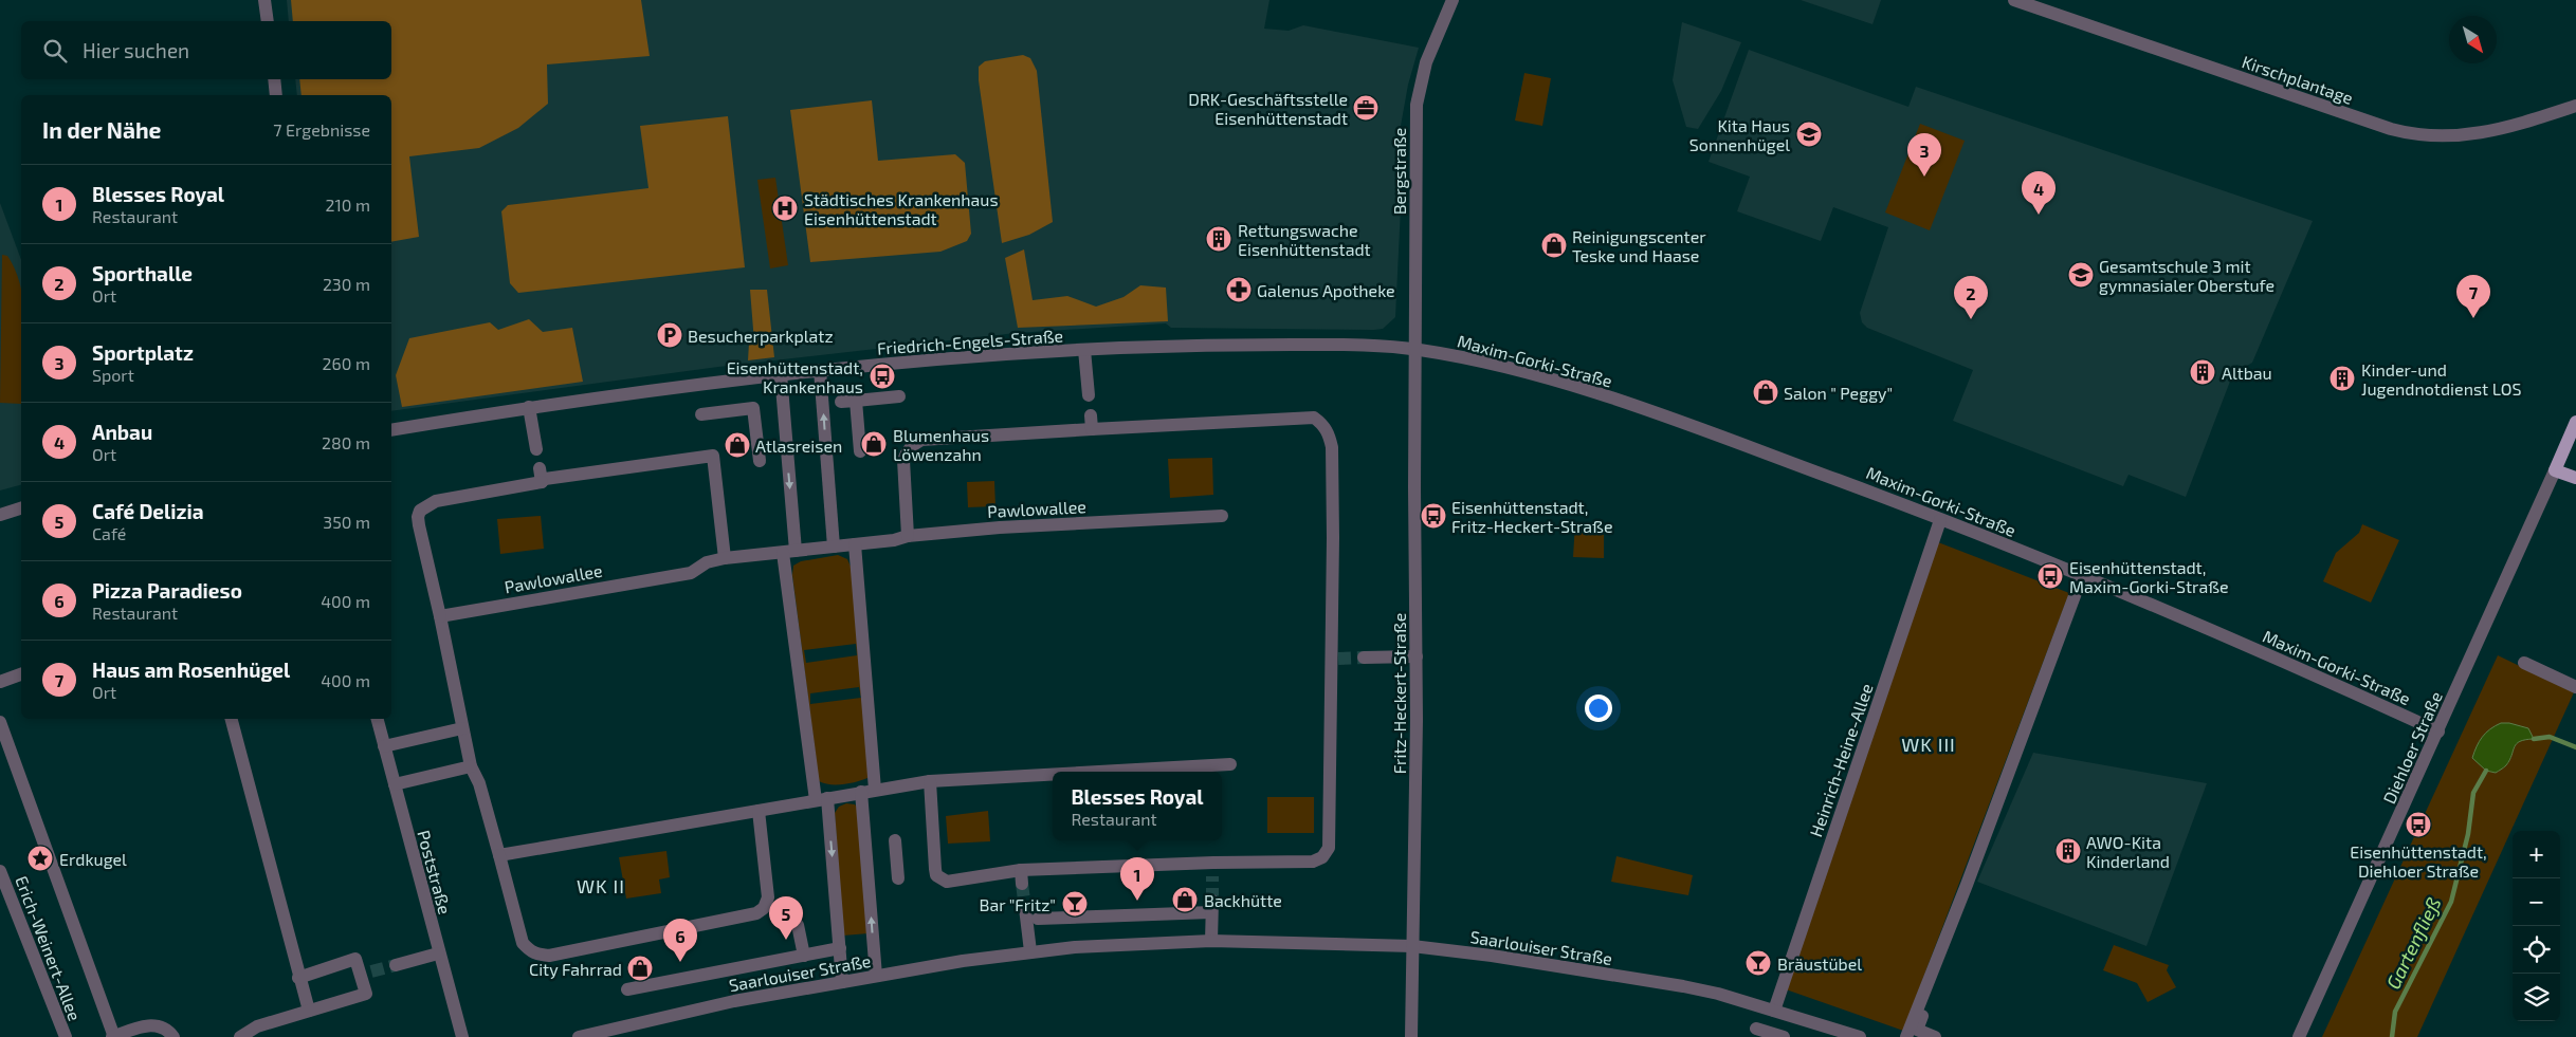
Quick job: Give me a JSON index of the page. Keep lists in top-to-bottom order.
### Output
{
  "streets": {
    "street": [
      "Kirschplantage",
      "Bergstraße",
      "Friedrich-Engels-Straße",
      "Maxim-Gorki-Straße",
      "Pawlowallee",
      "Fritz-Heckert-Straße",
      "Diehloer Straße",
      "Heinrich-Heine-Allee",
      "Poststraße",
      "Saarlouiser Straße",
      "Erich-Weinert-Allee"
    ]
  },
  "crossings": [
    ["Bergstraße", "Friedrich-Engels-Straße"],
    ["Bergstraße", "Maxim-Gorki-Straße"],
    ["Bergstraße", "Fritz-Heckert-Straße"],
    ["Friedrich-Engels-Straße", "Maxim-Gorki-Straße"],
    ["Friedrich-Engels-Straße", "Fritz-Heckert-Straße"],
    ["Maxim-Gorki-Straße", "Fritz-Heckert-Straße"],
    ["Maxim-Gorki-Straße", "Diehloer Straße"],
    ["Maxim-Gorki-Straße", "Heinrich-Heine-Allee"],
    ["Fritz-Heckert-Straße", "Saarlouiser Straße"],
    ["Heinrich-Heine-Allee", "Saarlouiser Straße"]
  ],
  "districts": ["WK III", "WK II"],
  "water": ["Gartenfließ"],
  "places": {
    "office": ["DRK-Geschäftsstelle Eisenhüttenstadt"],
    "school or university": ["Kita Haus Sonnenhügel", "Gesamtschule 3 mit gymnasialer Oberstufe"],
    "hospital": ["Städtisches Krankenhaus Eisenhüttenstadt"],
    "building": [
      "Rettungswache Eisenhüttenstadt",
      "Altbau",
      "Kinder-und Jugendnotdienst LOS",
      "AWO-Kita Kinderland"
    ],
    "shop": [
      "Reinigungscenter Teske und Haase",
      "Salon \" Peggy\"",
      "Blumenhaus Löwenzahn",
      "Atlasreisen",
      "Backhütte",
      "City Fahrrad"
    ],
    "pharmacy": ["Galenus Apotheke"],
    "parking": ["Besucherparkplatz"],
    "bus stop": [
      "Eisenhüttenstadt, Krankenhaus",
      "Eisenhüttenstadt, Fritz-Heckert-Straße",
      "Eisenhüttenstadt, Maxim-Gorki-Straße",
      "Eisenhüttenstadt, Diehloer Straße"
    ],
    "place": ["Erdkugel"],
    "bar": ["Bar \"Fritz\"", "Bräustübel"]
  },
  "north": "bottom right",
  "page": {
    "search": "Hier suchen",
    "heading": ["In der Nähe", "7 Ergebnisse"],
    "pins": [
      "3",
      "4",
      "7",
      "2",
      "1",
      "5",
      "6"
    ],
    "list": [
      {
        "mark": "1",
        "name": "Blesses Royal",
        "note": "Restaurant",
        "value": "210 m"
      },
      {
        "mark": "2",
        "name": "Sporthalle",
        "note": "Ort",
        "value": "230 m"
      },
      {
        "mark": "3",
        "name": "Sportplatz",
        "note": "Sport",
        "value": "260 m"
      },
      {
        "mark": "4",
        "name": "Anbau",
        "note": "Ort",
        "value": "280 m"
      },
      {
        "mark": "5",
        "name": "Café Delizia",
        "note": "Café",
        "value": "350 m"
      },
      {
        "mark": "6",
        "name": "Pizza Paradieso",
        "note": "Restaurant",
        "value": "400 m"
      },
      {
        "mark": "7",
        "name": "Haus am Rosenhügel",
        "note": "Ort",
        "value": "400 m"
      }
    ],
    "popup": ["Blesses Royal", "Restaurant"],
    "map_buttons": ["+", "−"]
  }
}
